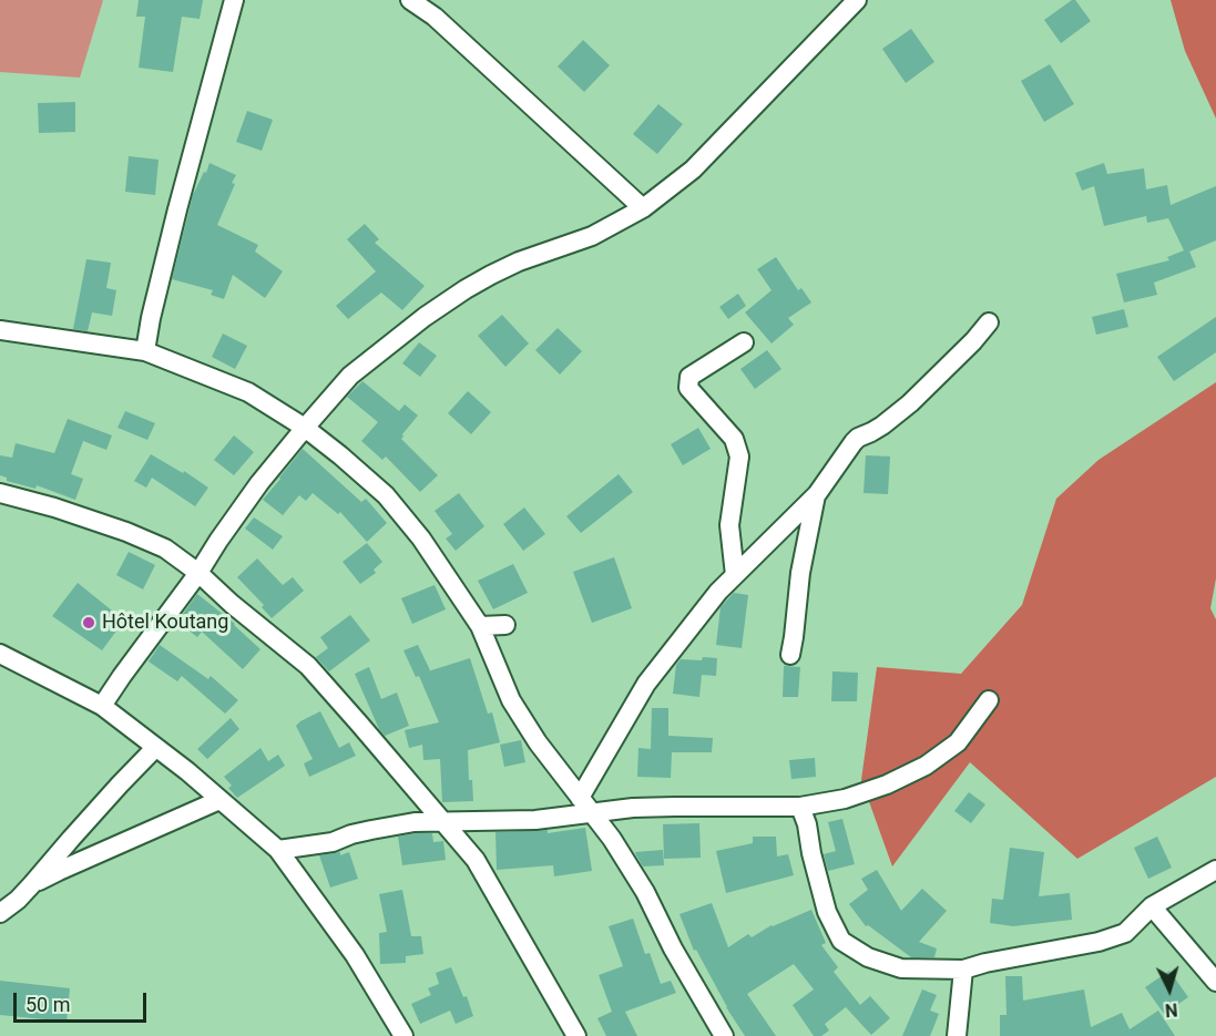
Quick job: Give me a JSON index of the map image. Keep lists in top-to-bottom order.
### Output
{
  "places": ["Hôtel Koutang"],
  "scale_bar": "50 m",
  "north": "bottom"
}
